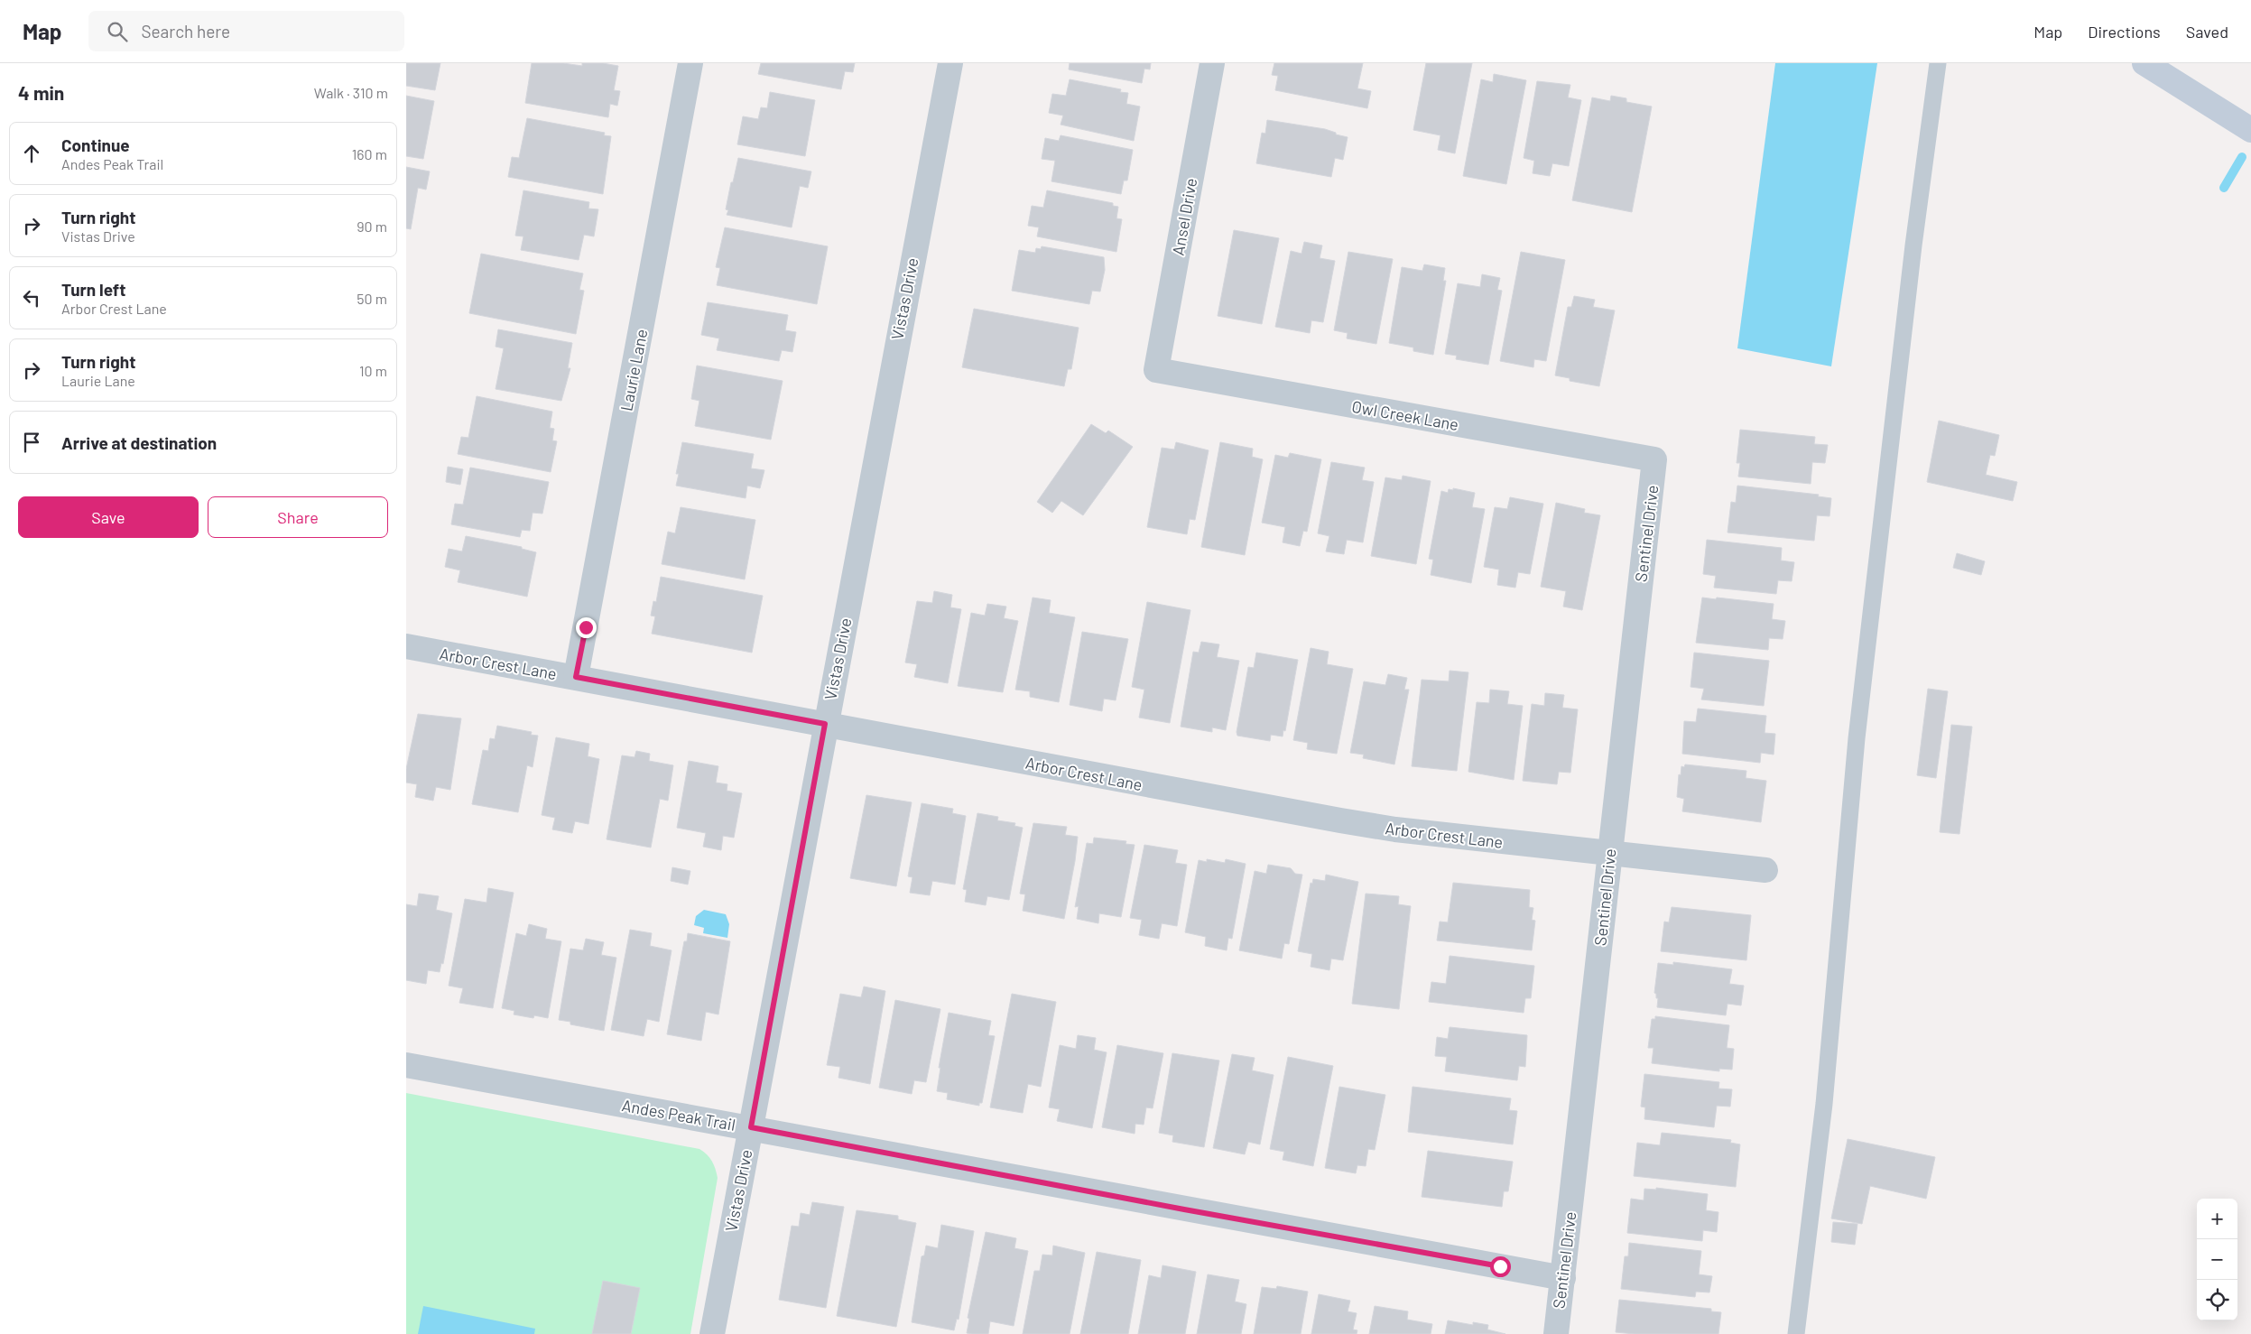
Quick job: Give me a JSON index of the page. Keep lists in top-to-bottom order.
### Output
{
  "streets": {
    "street": [
      "Ansel Drive",
      "Vistas Drive",
      "Laurie Lane",
      "Owl Creek Lane",
      "Sentinel Drive",
      "Arbor Crest Lane",
      "Andes Peak Trail"
    ]
  },
  "crossings": [
    ["Ansel Drive", "Owl Creek Lane"],
    ["Vistas Drive", "Arbor Crest Lane"],
    ["Vistas Drive", "Andes Peak Trail"],
    ["Laurie Lane", "Arbor Crest Lane"],
    ["Owl Creek Lane", "Sentinel Drive"],
    ["Sentinel Drive", "Arbor Crest Lane"],
    ["Sentinel Drive", "Andes Peak Trail"]
  ],
  "page": {
    "header": "Map",
    "search": "Search here",
    "nav": ["Map", "Directions", "Saved"],
    "heading": ["4 min", "Walk · 310 m"],
    "list": [
      ["Continue", "Andes Peak Trail", "160 m"],
      ["Turn right", "Vistas Drive", "90 m"],
      ["Turn left", "Arbor Crest Lane", "50 m"],
      ["Turn right", "Laurie Lane", "10 m"],
      "Arrive at destination"
    ],
    "buttons": ["Save", "Share"],
    "map_buttons": ["+", "−"]
  }
}
